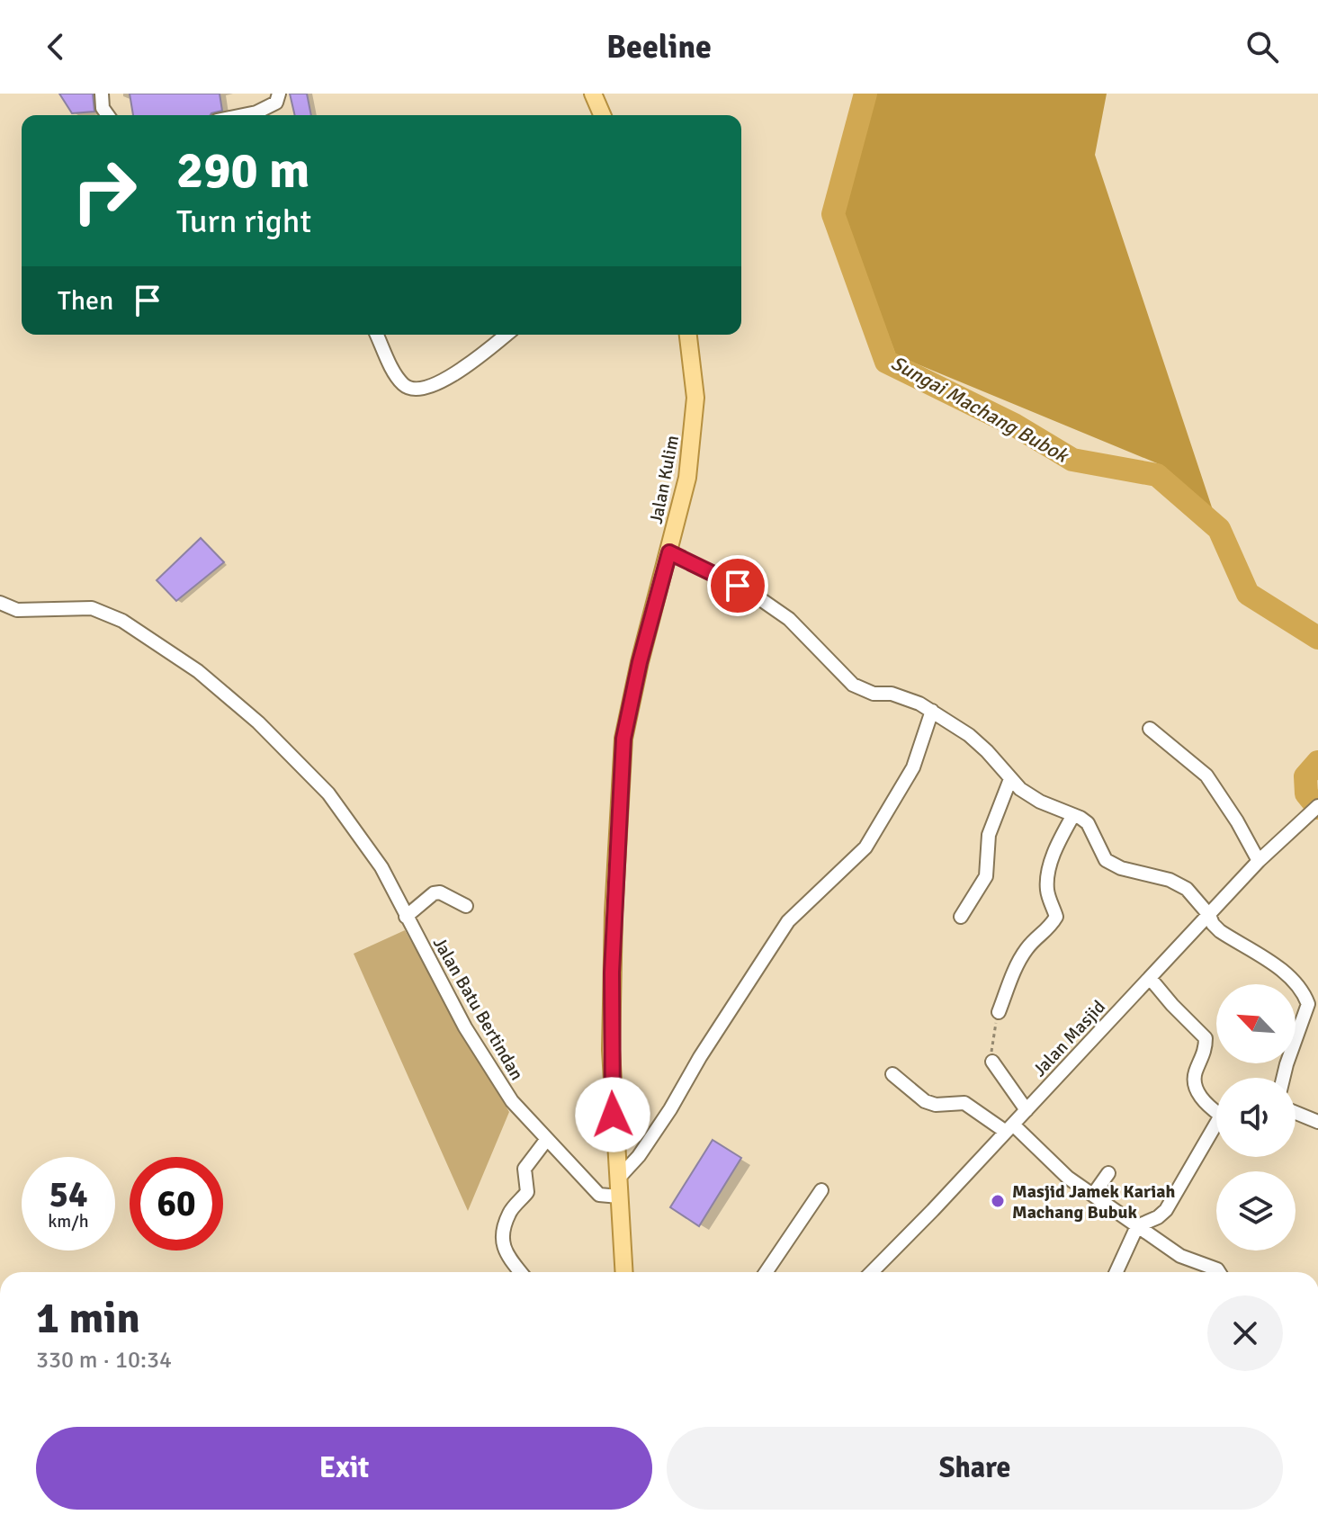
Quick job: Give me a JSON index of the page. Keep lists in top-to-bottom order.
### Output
{
  "streets": {
    "main road": ["Jalan Kulim"],
    "street": ["Jalan Batu Bertindan", "Jalan Masjid"]
  },
  "crossings": [
    ["Jalan Kulim", "Jalan Batu Bertindan"]
  ],
  "water": ["Sungai Machang Bubok"],
  "places": ["Masjid Jamek Kariah Machang Bubuk"],
  "north": "top left",
  "page": {
    "header": "Beeline",
    "turn": ["290 m", "Turn right"],
    "then": "Then",
    "speed": "54 km/h",
    "limit": "60",
    "heading": ["1 min", "330 m · 10:34"],
    "buttons": ["Exit", "Share"]
  }
}
